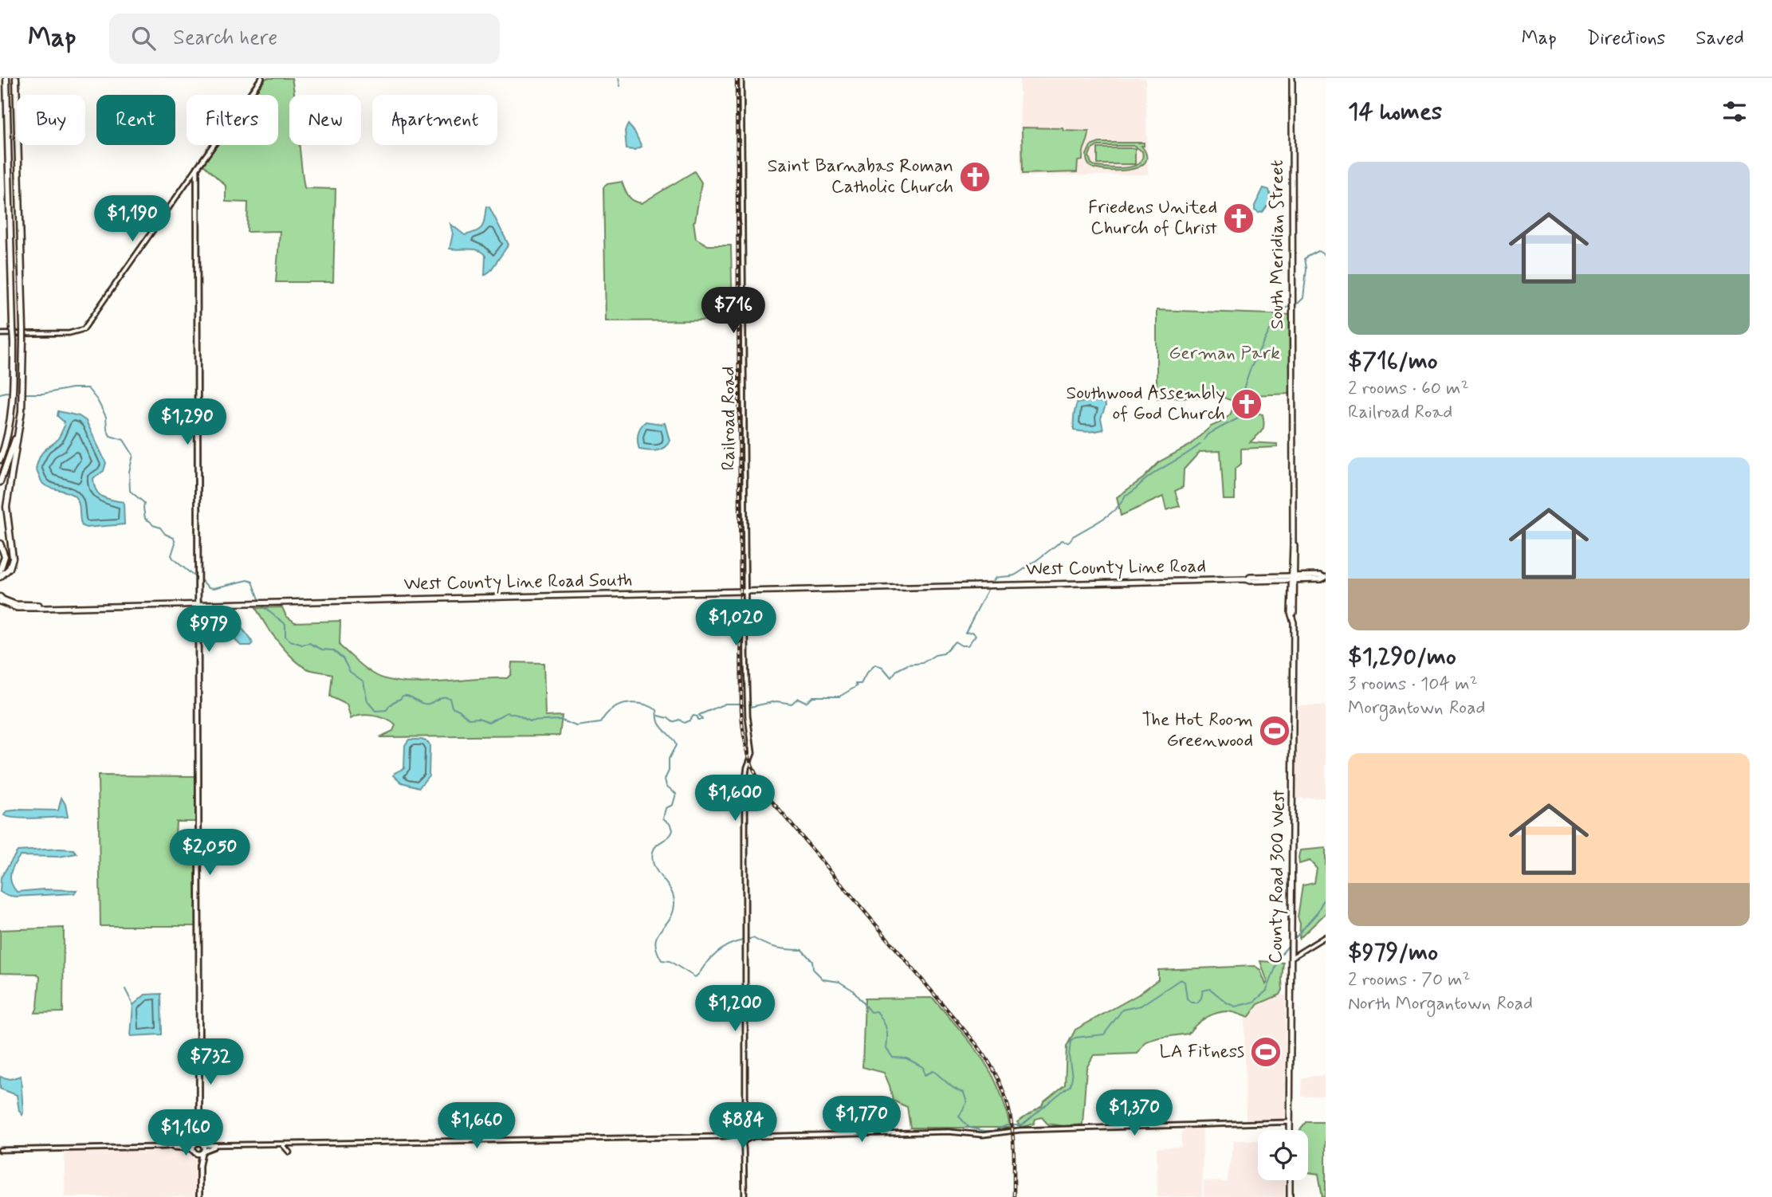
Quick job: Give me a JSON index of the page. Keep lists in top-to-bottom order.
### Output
{
  "streets": {
    "main road": [
      "South Meridian Street",
      "West County Line Road",
      "West County Line Road South",
      "County Road 300 West"
    ],
    "street": ["Railroad Road"]
  },
  "crossings": [
    ["South Meridian Street", "West County Line Road"],
    ["South Meridian Street", "County Road 300 West"],
    ["Railroad Road", "West County Line Road South"],
    ["West County Line Road", "West County Line Road South"],
    ["West County Line Road", "County Road 300 West"]
  ],
  "parks": ["German Park"],
  "places": {
    "church": ["Saint Barnabas Roman Catholic Church", "Friedens United Church of Christ", "Southwood Assembly of God Church"],
    "sports": ["The Hot Room Greenwood", "LA Fitness"]
  },
  "page": {
    "header": "Map",
    "search": "Search here",
    "nav": ["Map", "Directions", "Saved"],
    "heading": "14 homes",
    "chip": [
      "Buy",
      "Rent",
      "Filters",
      "New",
      "Apartment"
    ],
    "list": [
      {
        "name": "$716/mo",
        "note": "2 rooms · 60 m² · Railroad Road"
      },
      {
        "name": "$1,290/mo",
        "note": "3 rooms · 104 m² · Morgantown Road"
      },
      {
        "name": "$979/mo",
        "note": "2 rooms · 70 m² · North Morgantown Road"
      }
    ],
    "price": [
      "$1,190",
      "$716",
      "$1,290",
      "$1,020",
      "$979",
      "$1,600",
      "$2,050",
      "$1,200",
      "$732",
      "$1,370",
      "$1,770",
      "$1,660",
      "$884",
      "$1,160"
    ]
  }
}
